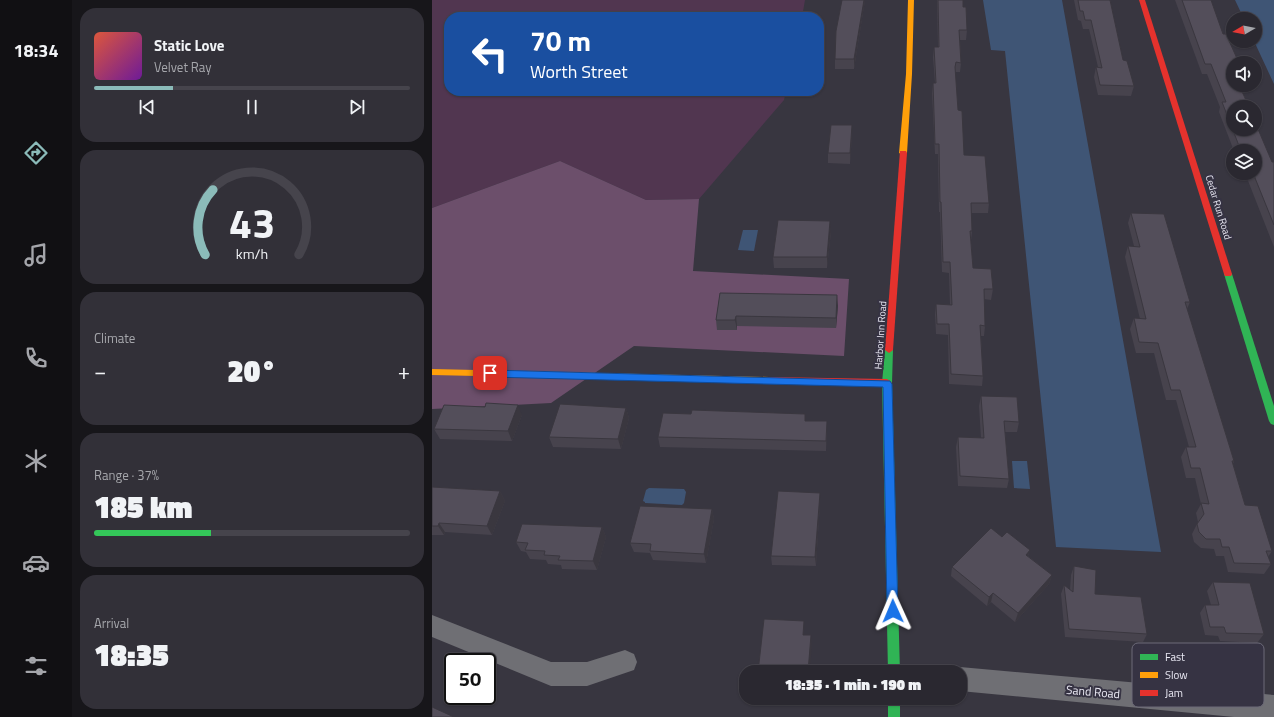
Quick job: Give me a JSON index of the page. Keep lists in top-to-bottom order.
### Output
{
  "streets": {
    "street": ["Cedar Run Road", "Harbor Inn Road", "Sand Road"]
  },
  "legend": ["Fast", "Slow", "Jam"],
  "north": "left",
  "page": {
    "tabs": "18:34",
    "turn": ["70 m", "Worth Street"],
    "song": ["Static Love", "Velvet Ray"],
    "tile": [
      "Climate",
      ["Range · 37%", "185 km"],
      ["Arrival", "18:35"]
    ],
    "heat": ["−", "20°", "+"],
    "limit": "50",
    "trip": "18:35 · 1 min · 190 m",
    "gauge": ["43", "km/h"]
  }
}
